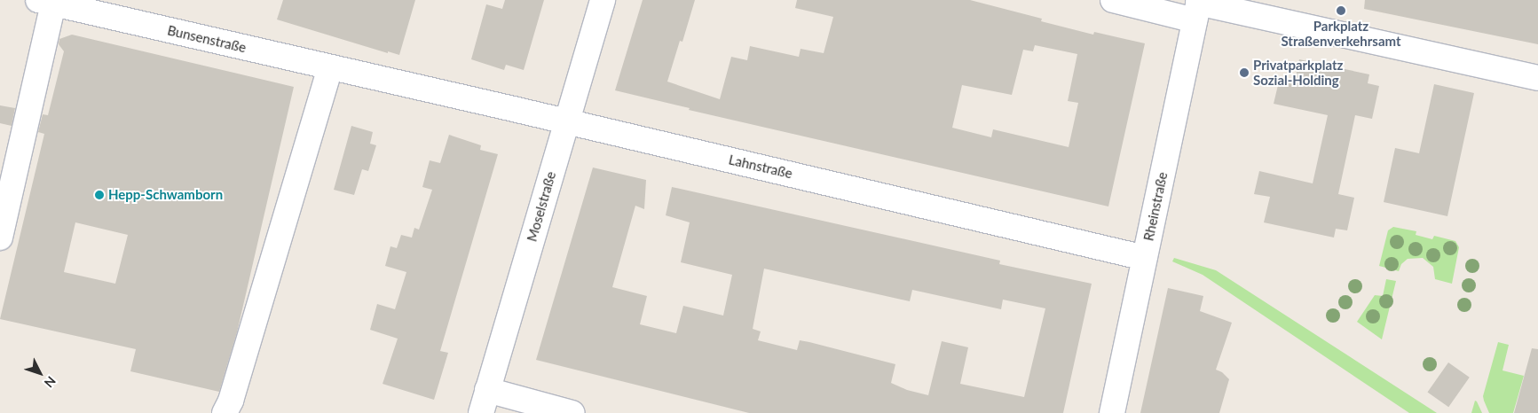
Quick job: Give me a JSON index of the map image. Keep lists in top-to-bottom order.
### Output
{
  "streets": {
    "street": [
      "Bunsenstraße",
      "Lahnstraße",
      "Moselstraße",
      "Rheinstraße"
    ]
  },
  "crossings": [
    ["Bunsenstraße", "Lahnstraße"],
    ["Lahnstraße", "Moselstraße"],
    ["Lahnstraße", "Rheinstraße"]
  ],
  "places": ["Parkplatz Straßenverkehrsamt", "Privatparkplatz Sozial-Holding", "Hepp-Schwamborn"],
  "north": "bottom right"
}
